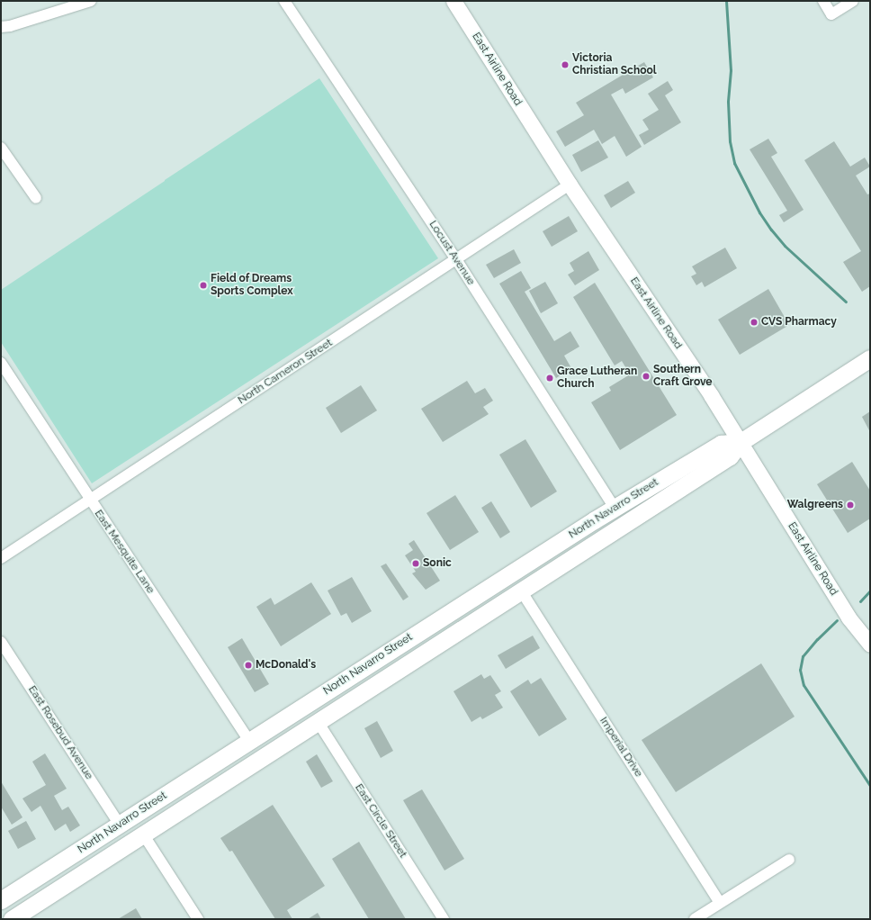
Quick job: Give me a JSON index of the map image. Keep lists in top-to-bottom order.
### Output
{
  "streets": {
    "main road": ["East Airline Road", "North Navarro Street"],
    "street": [
      "Locust Avenue",
      "North Cameron Street",
      "East Mesquite Lane",
      "East Rosebud Avenue",
      "Imperial Drive",
      "East Circle Street"
    ]
  },
  "crossings": [
    ["East Airline Road", "North Cameron Street"],
    ["East Airline Road", "North Navarro Street"],
    ["Locust Avenue", "North Cameron Street"],
    ["Locust Avenue", "North Navarro Street"],
    ["North Cameron Street", "East Mesquite Lane"],
    ["North Navarro Street", "East Mesquite Lane"],
    ["North Navarro Street", "East Rosebud Avenue"],
    ["North Navarro Street", "Imperial Drive"],
    ["North Navarro Street", "East Circle Street"]
  ],
  "places": [
    "Victoria Christian School",
    "Field of Dreams Sports Complex",
    "CVS Pharmacy",
    "Southern Craft Grove",
    "Grace Lutheran Church",
    "Walgreens",
    "Sonic",
    "McDonald's"
  ]
}
